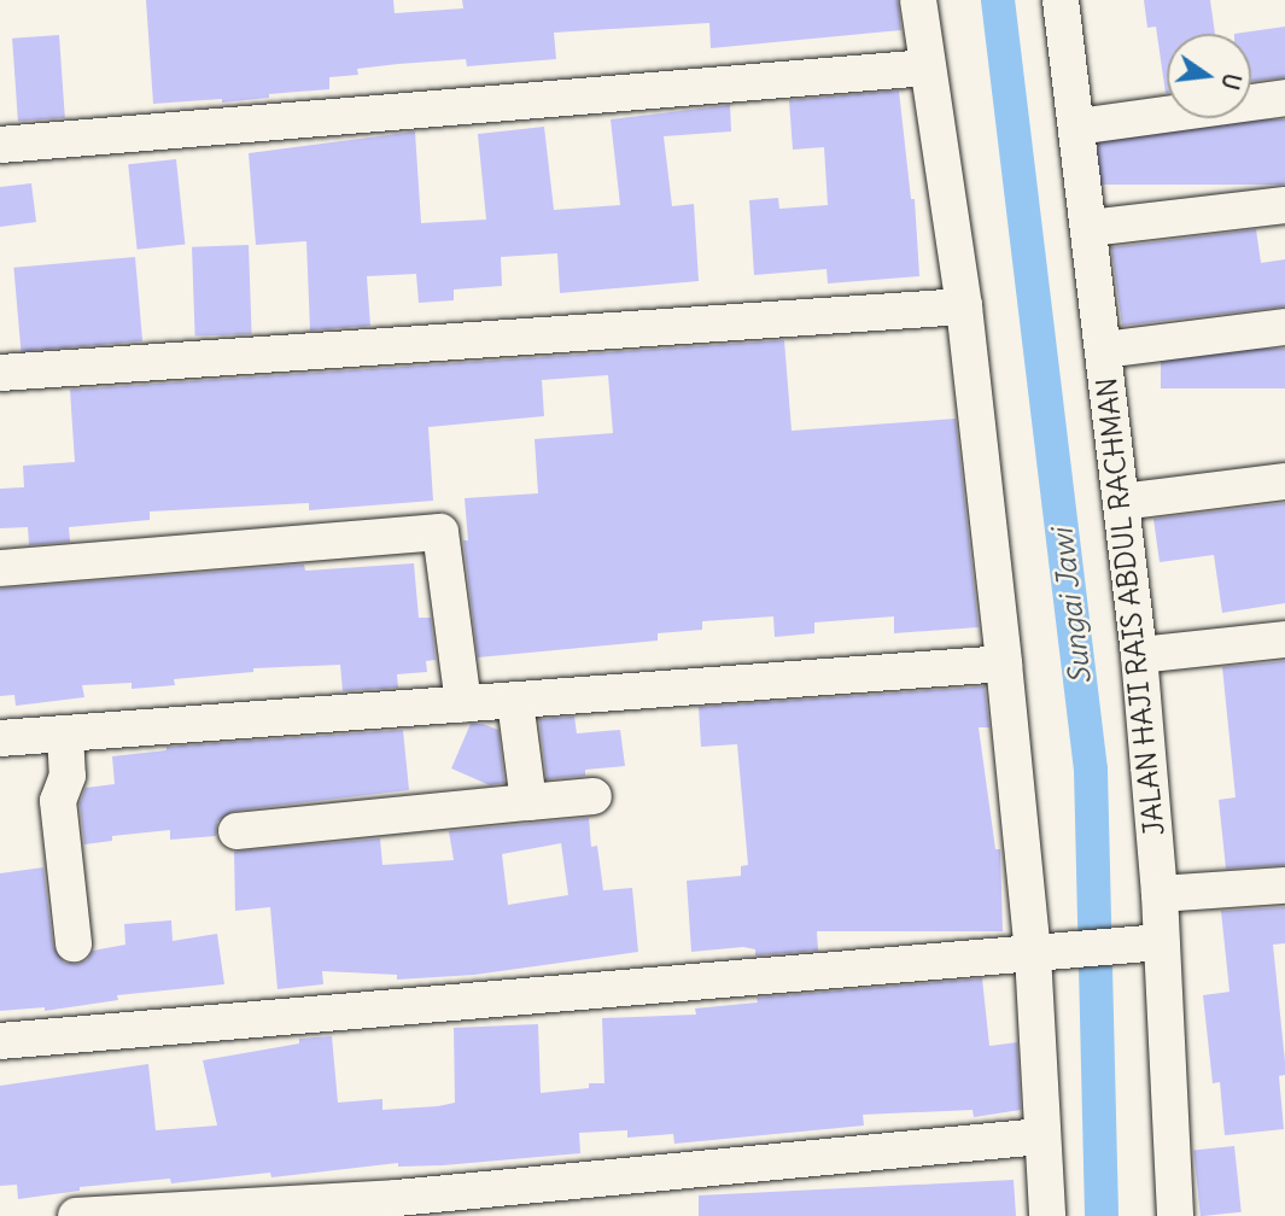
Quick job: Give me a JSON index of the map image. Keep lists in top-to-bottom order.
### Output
{
  "streets": {
    "street": ["JALAN HAJI RAIS ABDUL RACHMAN"]
  },
  "water": ["Sungai Jawi"],
  "north": "right"
}
